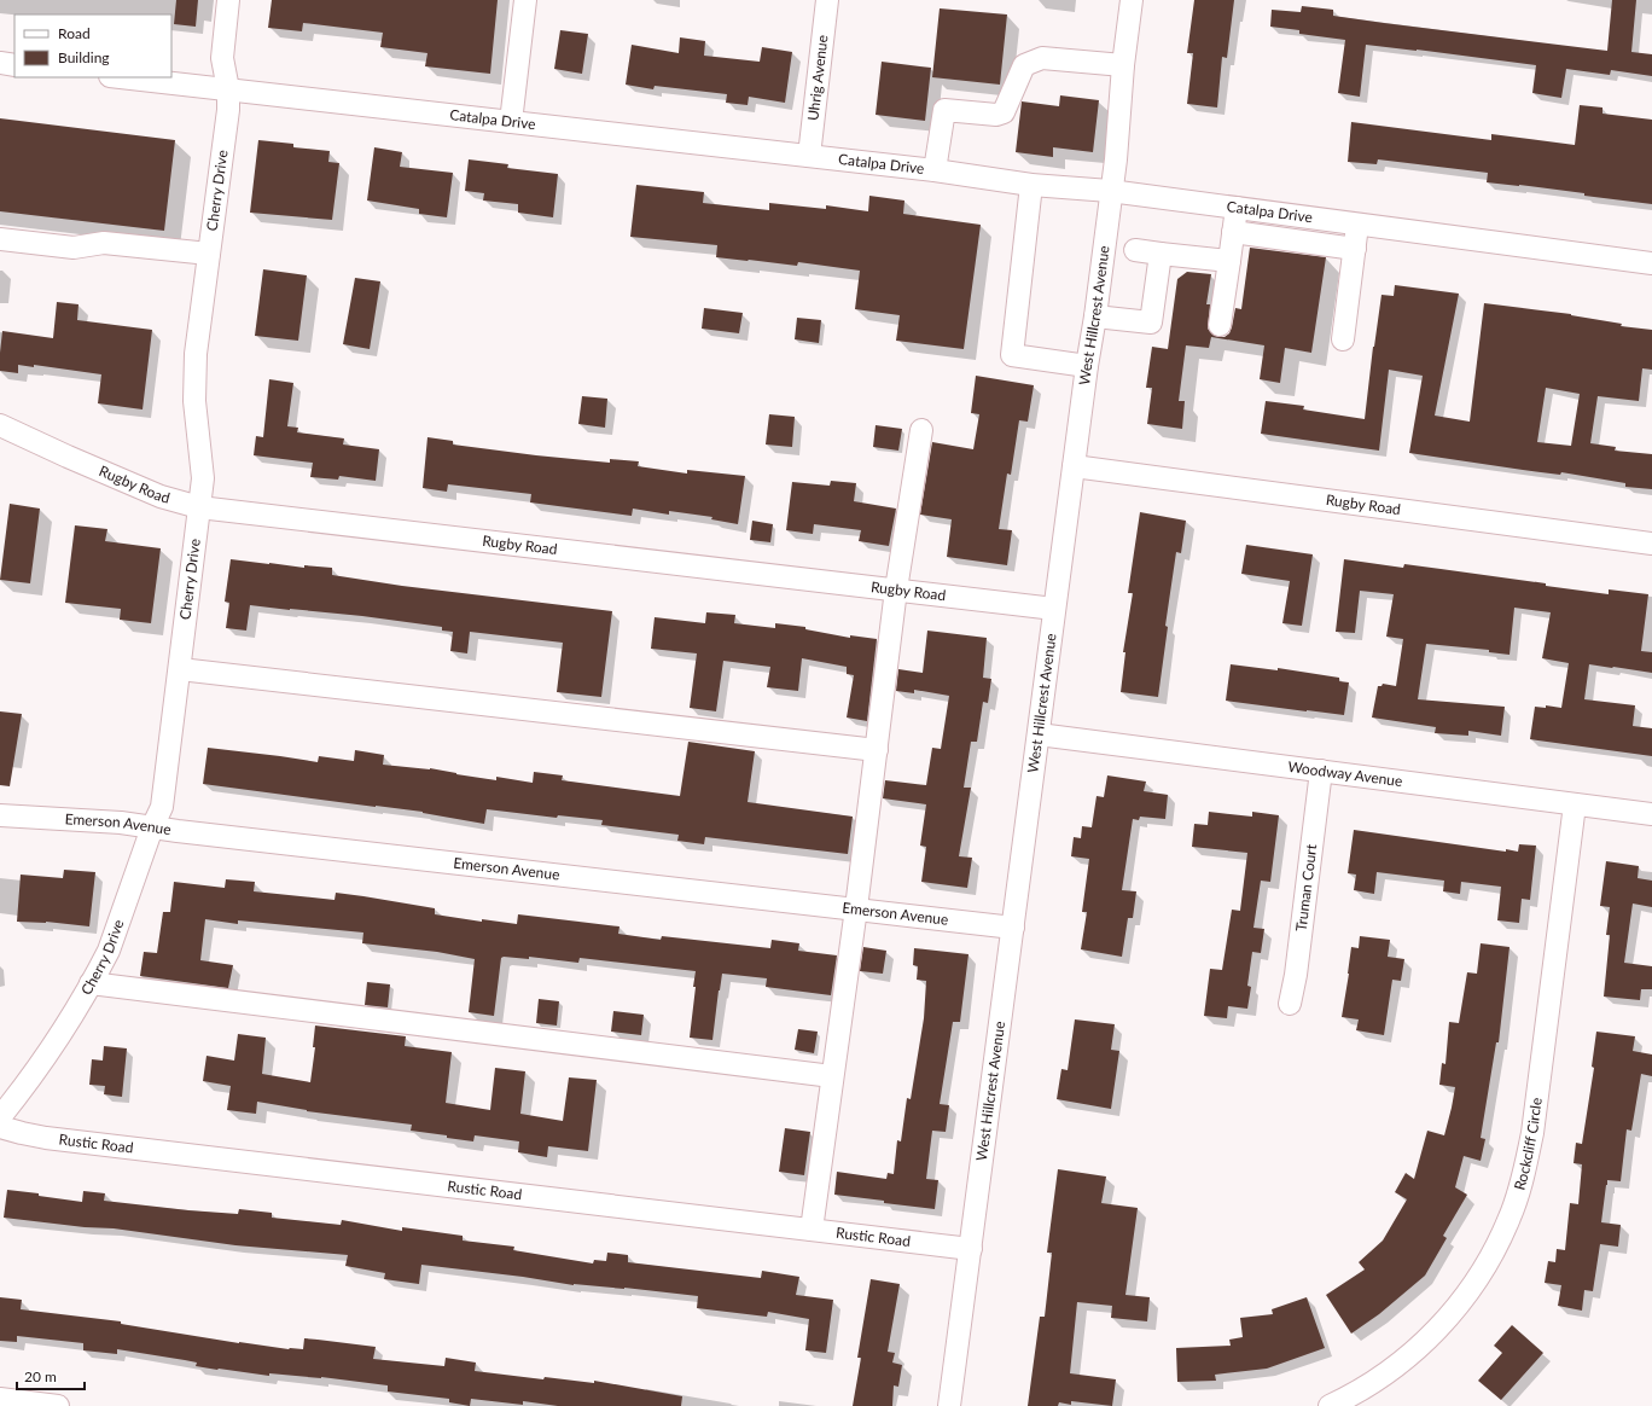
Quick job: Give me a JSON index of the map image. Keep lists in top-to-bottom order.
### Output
{
  "streets": {
    "street": [
      "Uhrig Avenue",
      "Catalpa Drive",
      "Cherry Drive",
      "West Hillcrest Avenue",
      "Rugby Road",
      "Woodway Avenue",
      "Emerson Avenue",
      "Truman Court",
      "Rustic Road",
      "Rockcliff Circle"
    ]
  },
  "crossings": [
    ["Uhrig Avenue", "Catalpa Drive"],
    ["Catalpa Drive", "Cherry Drive"],
    ["Catalpa Drive", "West Hillcrest Avenue"],
    ["Cherry Drive", "Rugby Road"],
    ["Cherry Drive", "Emerson Avenue"],
    ["West Hillcrest Avenue", "Rugby Road"],
    ["West Hillcrest Avenue", "Woodway Avenue"],
    ["West Hillcrest Avenue", "Emerson Avenue"],
    ["West Hillcrest Avenue", "Rustic Road"],
    ["Woodway Avenue", "Truman Court"],
    ["Woodway Avenue", "Rockcliff Circle"]
  ],
  "legend": ["Road", "Building"],
  "scale_bar": "20 m"
}
